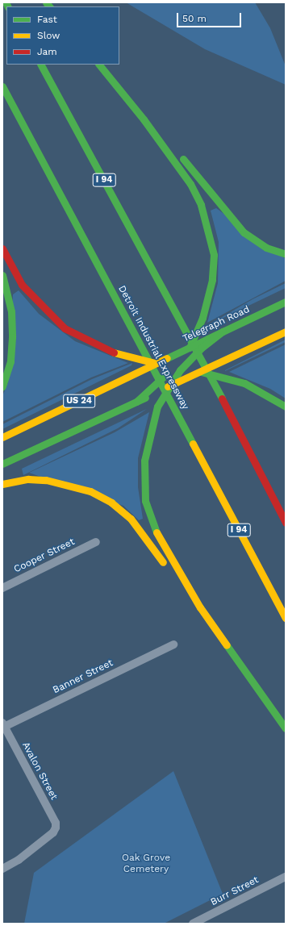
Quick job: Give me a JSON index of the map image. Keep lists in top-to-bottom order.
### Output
{
  "streets": {
    "highway": [
      "I 94",
      "Telegraph Road",
      "Detroit Industrial Expressway",
      "US 24"
    ],
    "street": [
      "Cooper Street",
      "Banner Street",
      "Avalon Street",
      "Burr Street"
    ]
  },
  "crossings": [
    ["Telegraph Road", "US 24"],
    ["Banner Street", "Avalon Street"]
  ],
  "parks": ["Oak Grove Cemetery"],
  "legend": ["Fast", "Slow", "Jam"],
  "scale_bar": "50 m"
}
